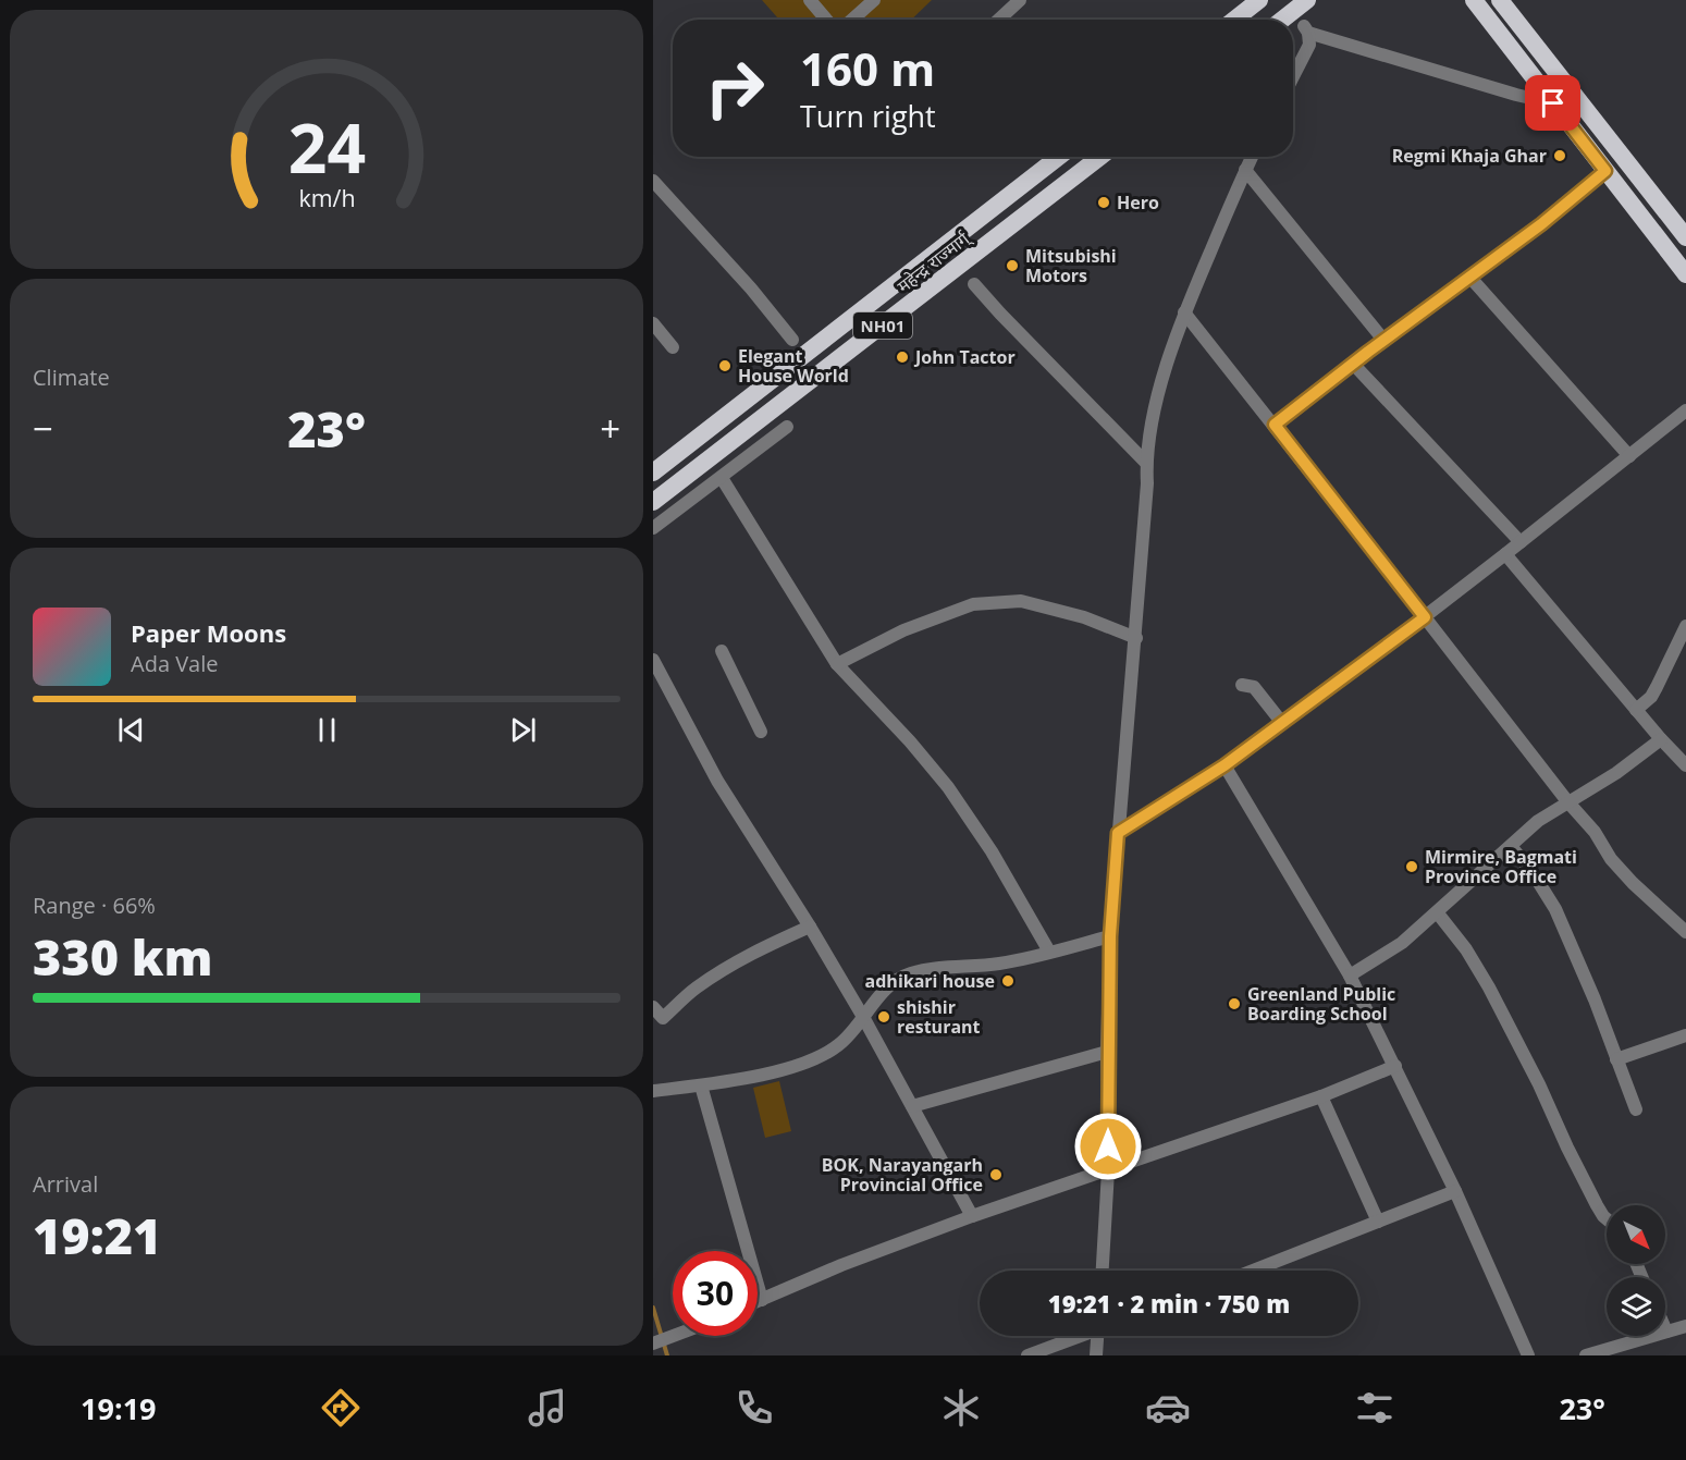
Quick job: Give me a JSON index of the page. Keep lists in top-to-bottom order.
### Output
{
  "streets": {
    "highway": ["महेन्द्र राज्मार्ग्", "NH01"]
  },
  "places": [
    "Regmi Khaja Ghar",
    "Hero",
    "Mitsubishi Motors",
    "John Tactor",
    "Elegant House World",
    "Mirmire, Bagmati Province Office",
    "adhikari house",
    "Greenland Public Boarding School",
    "shishir resturant",
    "BOK, Narayangarh Provincial Office"
  ],
  "north": "bottom right",
  "page": {
    "turn": ["160 m", "Turn right"],
    "tile": [
      "Climate",
      ["Range · 66%", "330 km"],
      ["Arrival", "19:21"]
    ],
    "heat": ["−", "23°", "+"],
    "song": ["Paper Moons", "Ada Vale"],
    "limit": "30",
    "trip": "19:21 · 2 min · 750 m",
    "tabs": ["19:19", "23°"],
    "gauge": ["24", "km/h"]
  }
}
